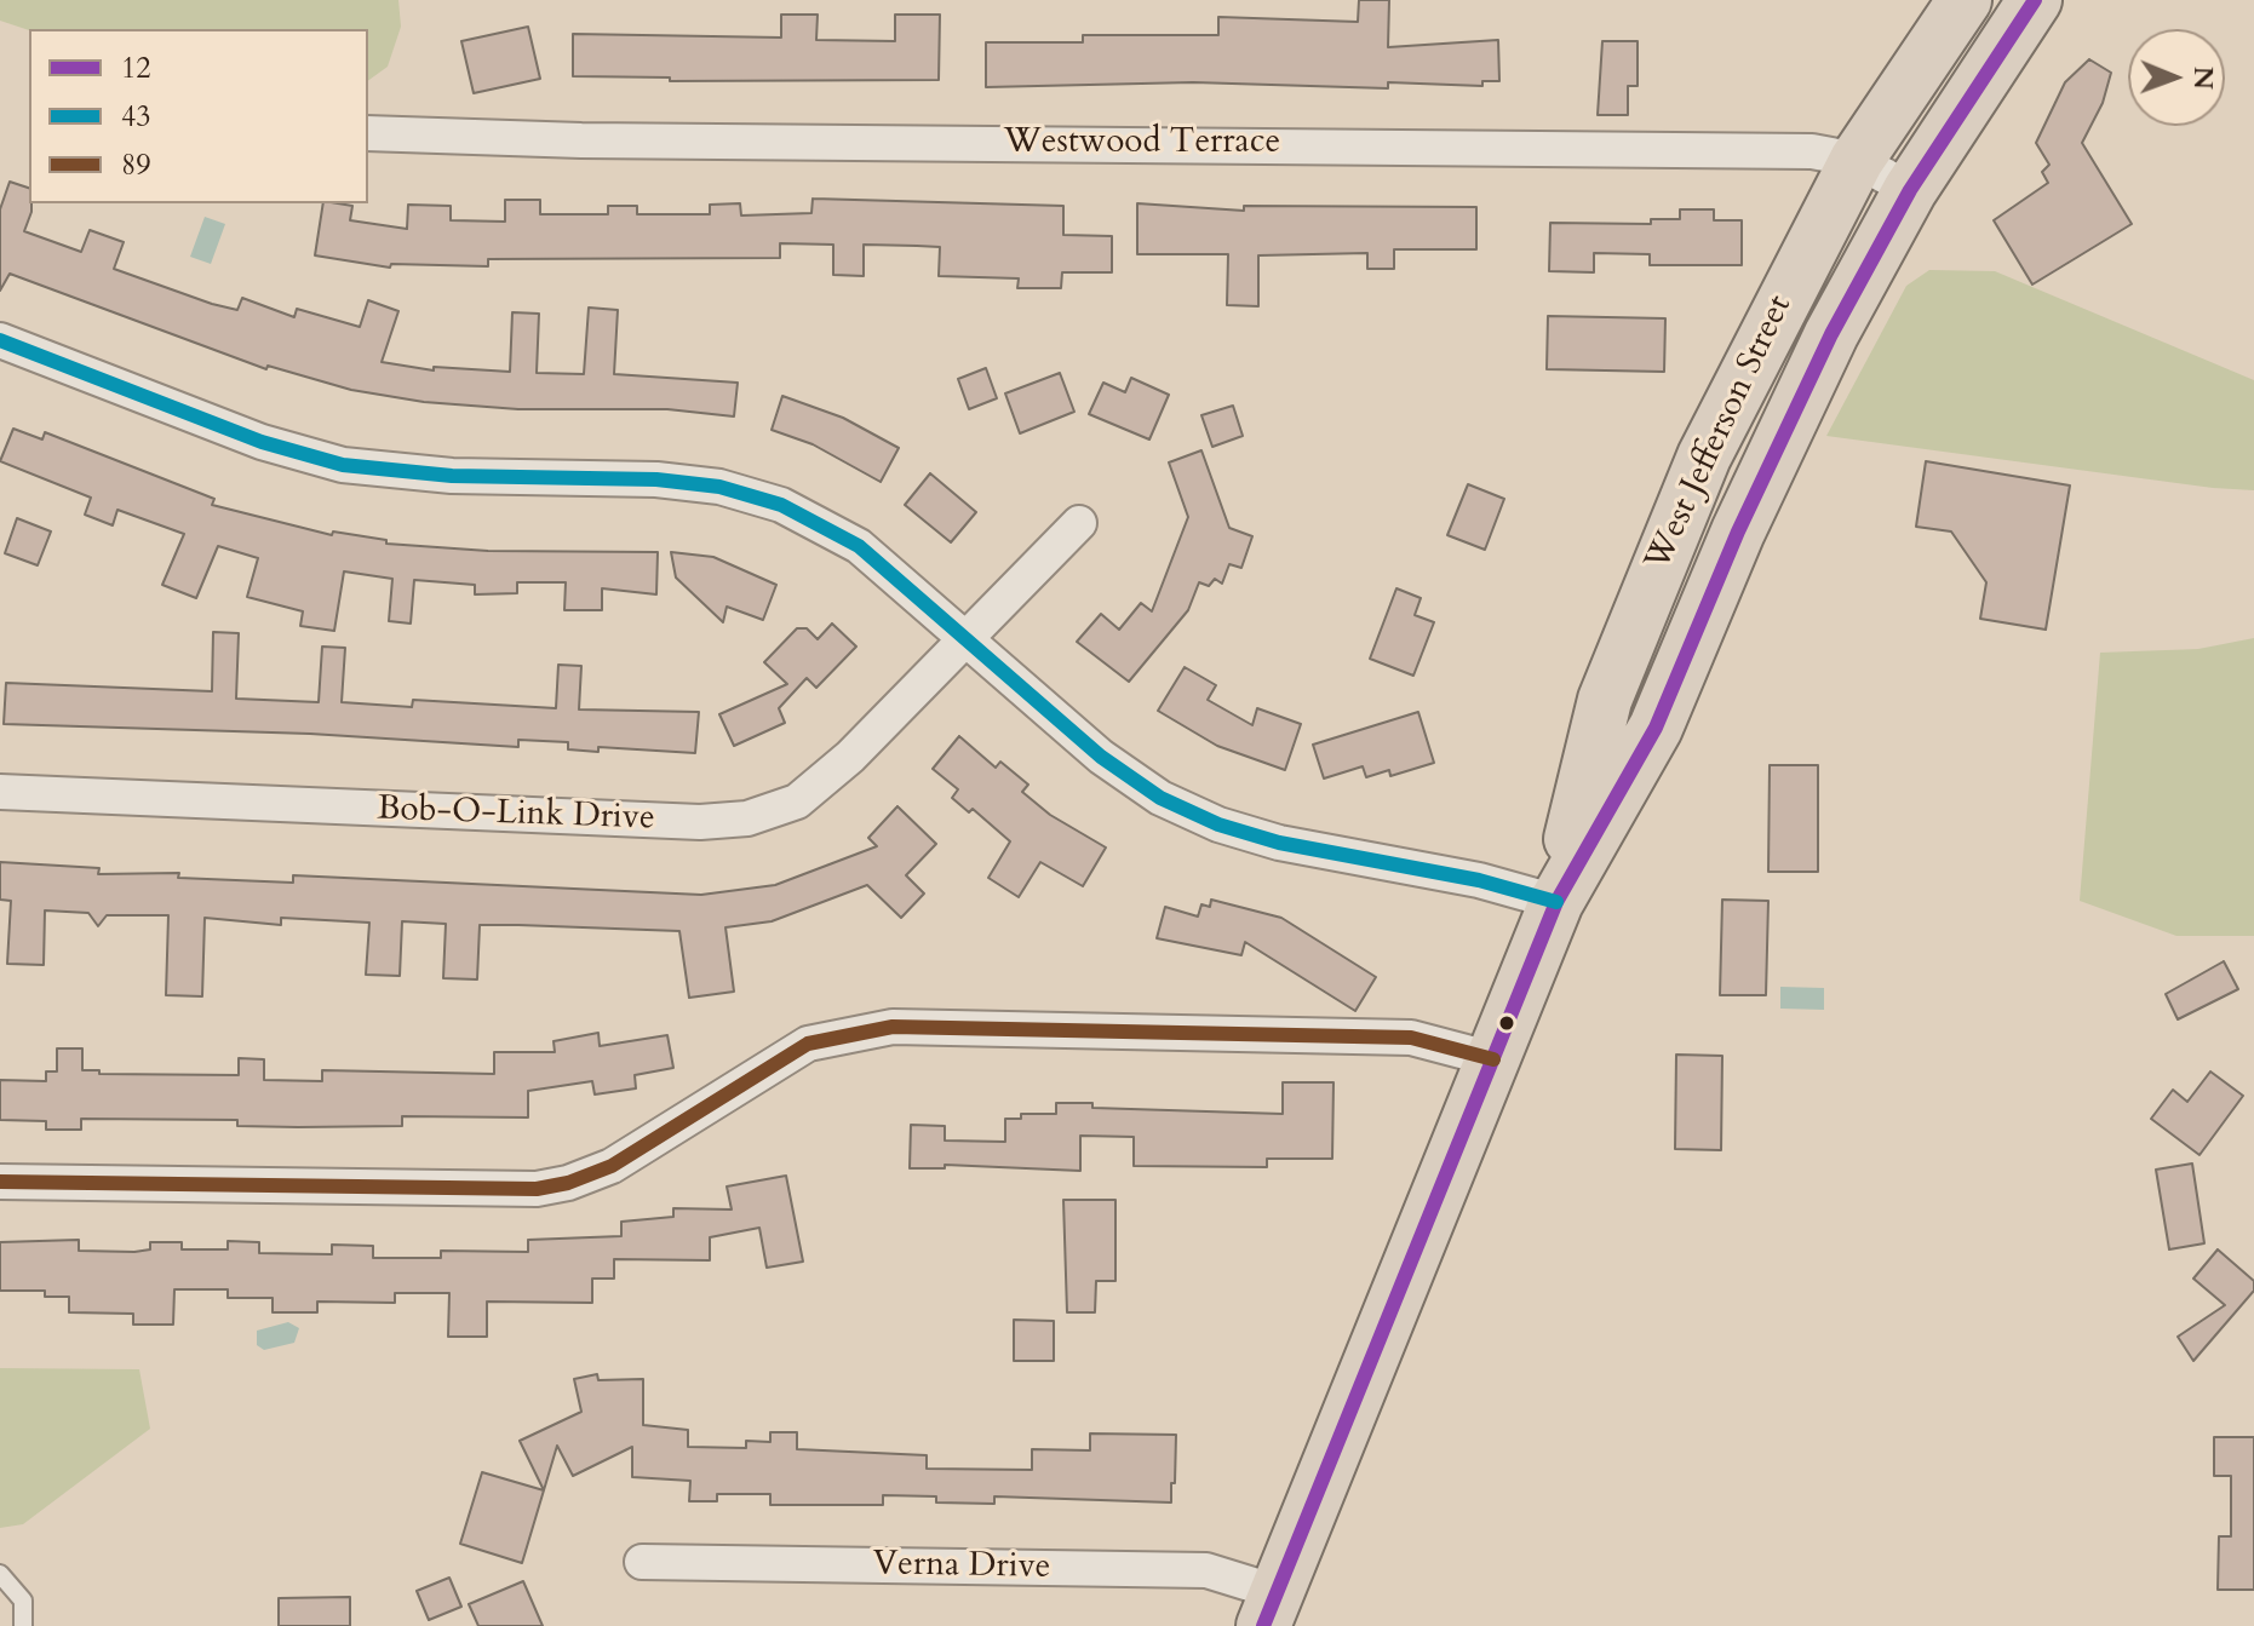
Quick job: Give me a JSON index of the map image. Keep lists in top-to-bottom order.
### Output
{
  "streets": {
    "main road": ["West Jefferson Street"],
    "street": ["Westwood Terrace", "Bob-O-Link Drive", "Verna Drive"]
  },
  "crossings": [
    ["Westwood Terrace", "West Jefferson Street"],
    ["West Jefferson Street", "Verna Drive"]
  ],
  "lines": ["transit line 12", "transit line 43", "transit line 89"],
  "legend": ["12", "43", "89"],
  "north": "right"
}
